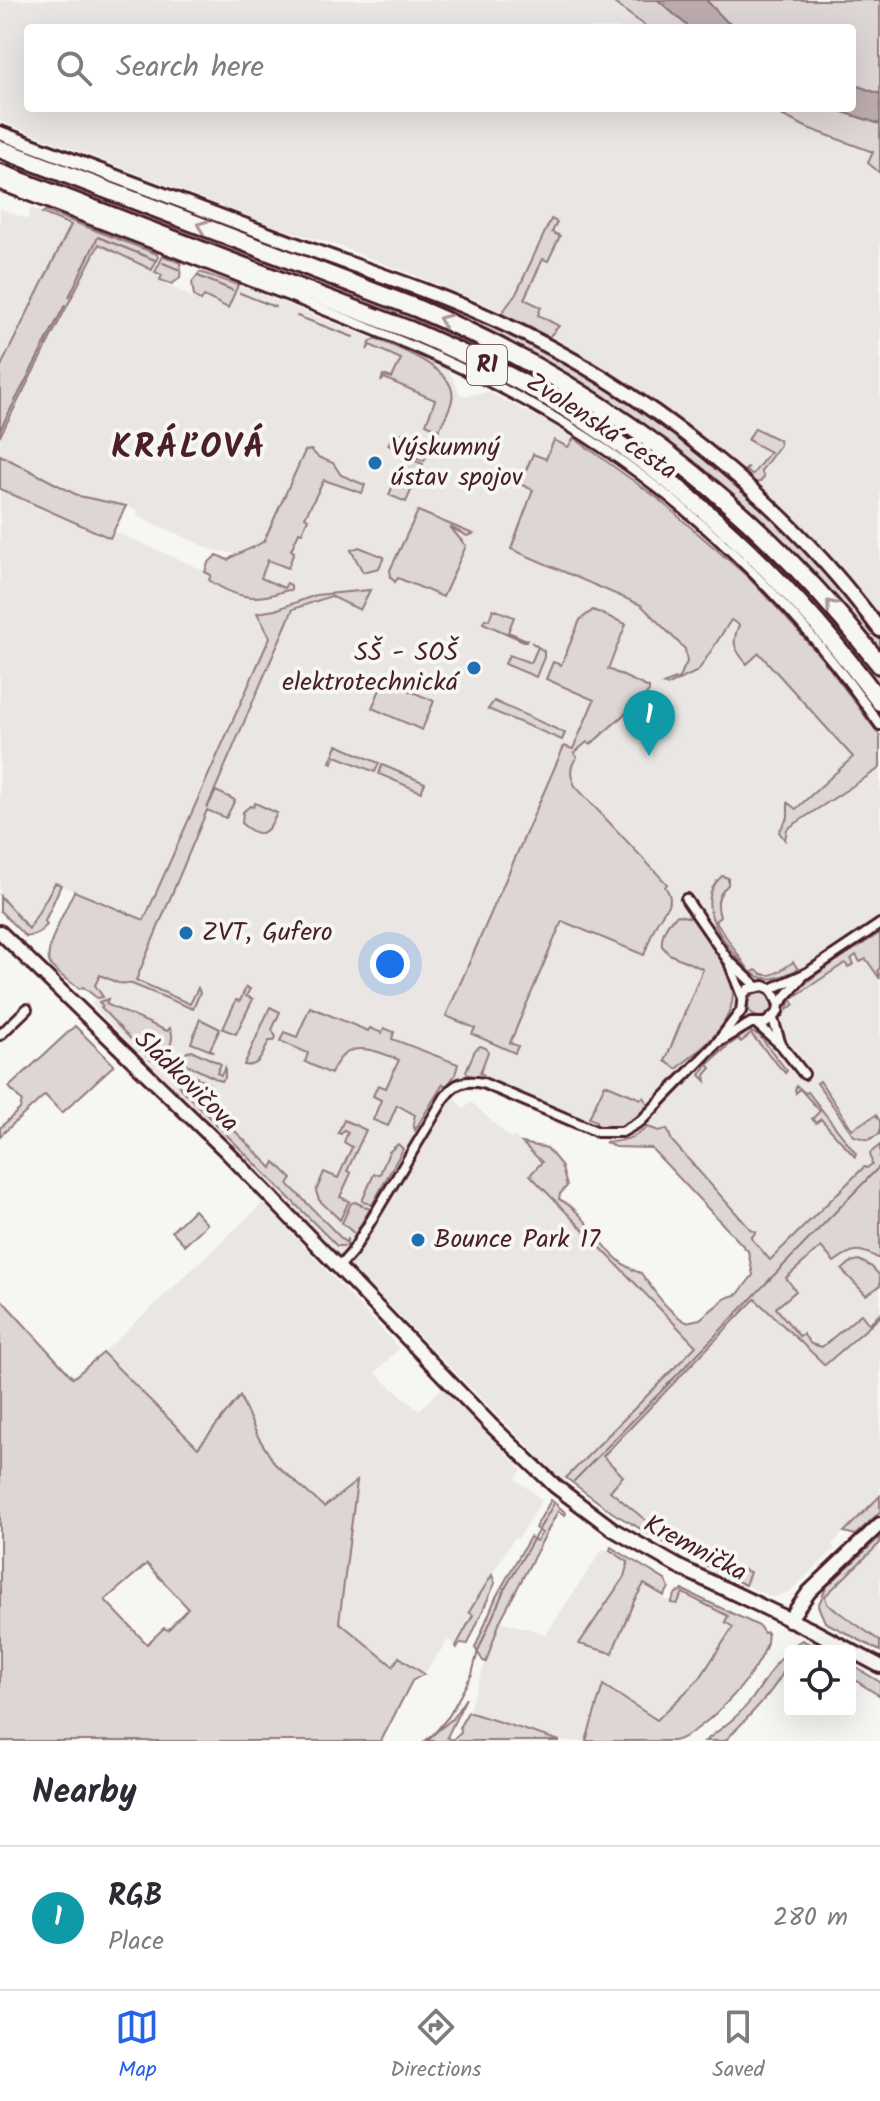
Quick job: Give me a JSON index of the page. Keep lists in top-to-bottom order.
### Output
{
  "streets": {
    "highway": ["R1"],
    "main road": ["Zvolenská cesta", "Sládkovičova", "Kremnička"]
  },
  "crossings": [
    ["Sládkovičova", "Kremnička"]
  ],
  "districts": ["KRÁĽOVÁ"],
  "places": [
    "Výskumný ústav spojov",
    "SŠ - SOŠ elektrotechnická",
    "ZVT, Gufero",
    "Bounce Park 17"
  ],
  "page": {
    "search": "Search here",
    "pins": "1",
    "heading": "Nearby",
    "list": [
      {
        "mark": "1",
        "name": "RGB",
        "note": "Place",
        "value": "280 m"
      }
    ],
    "nav": ["Map", "Directions", "Saved"]
  }
}
